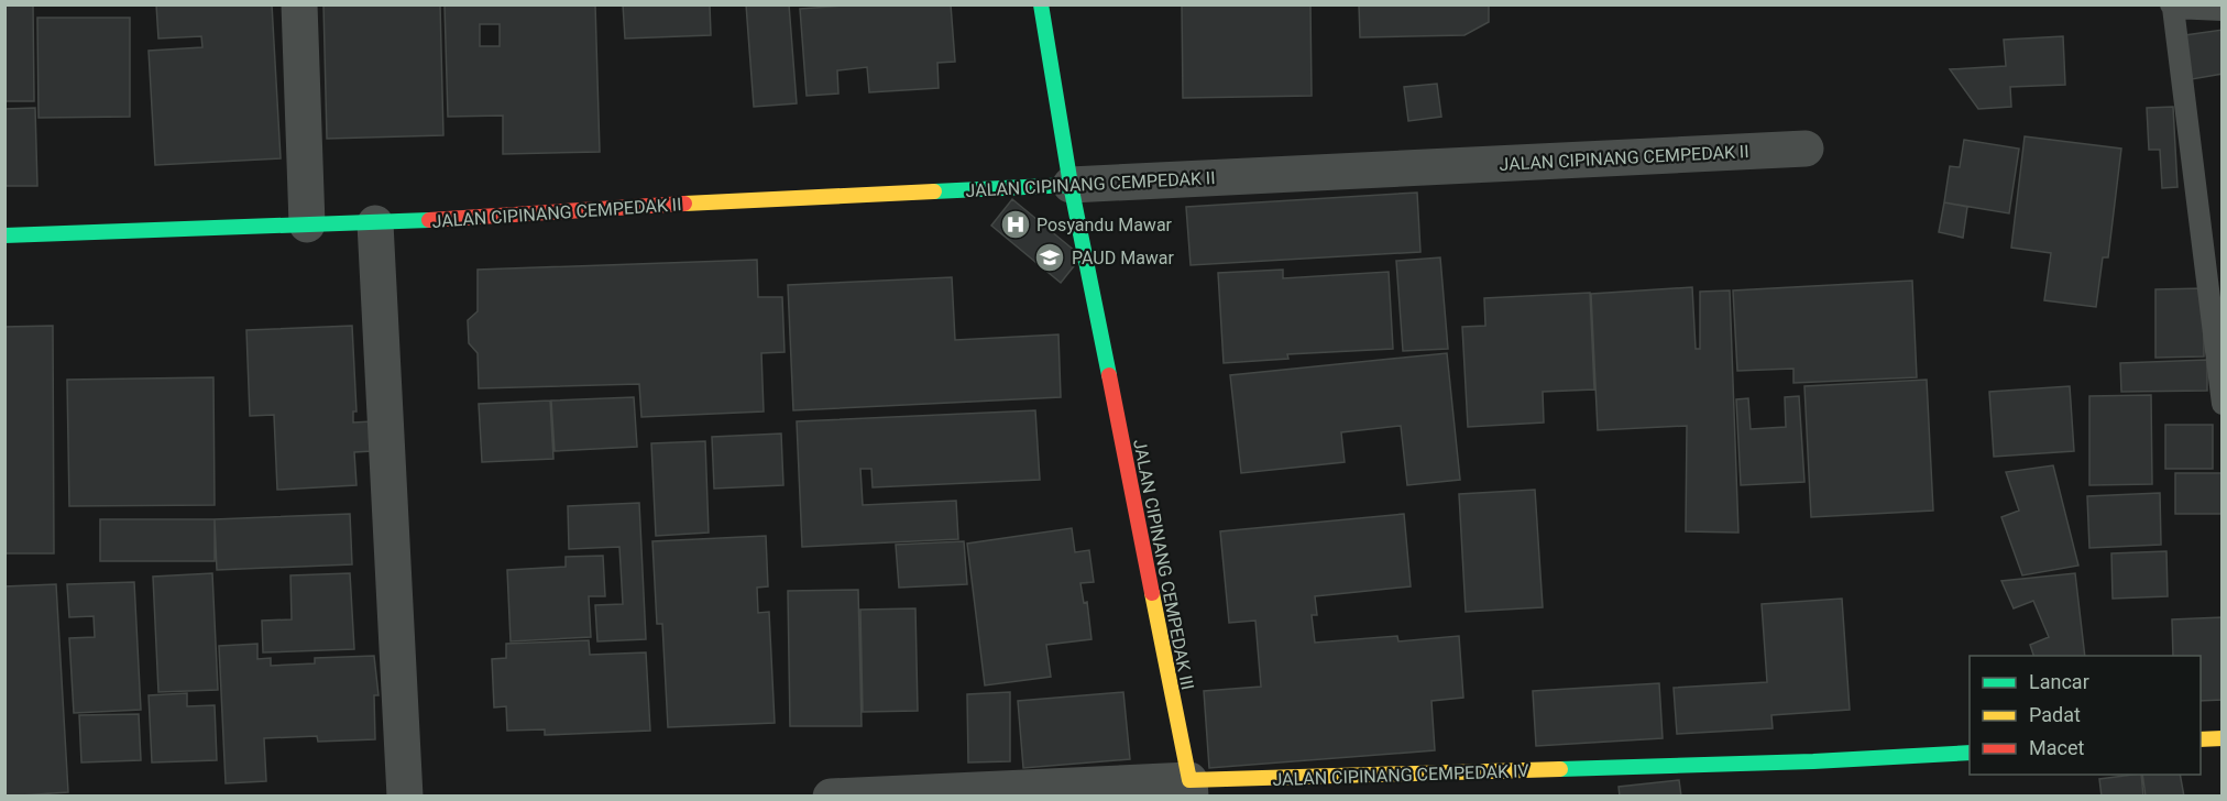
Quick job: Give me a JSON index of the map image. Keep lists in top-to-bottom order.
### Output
{
  "streets": {
    "street": ["JALAN CIPINANG CEMPEDAK II", "JALAN CIPINANG CEMPEDAK III", "JALAN CIPINANG CEMPEDAK IV"]
  },
  "crossings": [
    ["JALAN CIPINANG CEMPEDAK II", "JALAN CIPINANG CEMPEDAK III"],
    ["JALAN CIPINANG CEMPEDAK III", "JALAN CIPINANG CEMPEDAK IV"]
  ],
  "places": {
    "hospital": ["Posyandu Mawar"],
    "school or university": ["PAUD Mawar"]
  },
  "legend": ["Lancar", "Padat", "Macet"]
}
